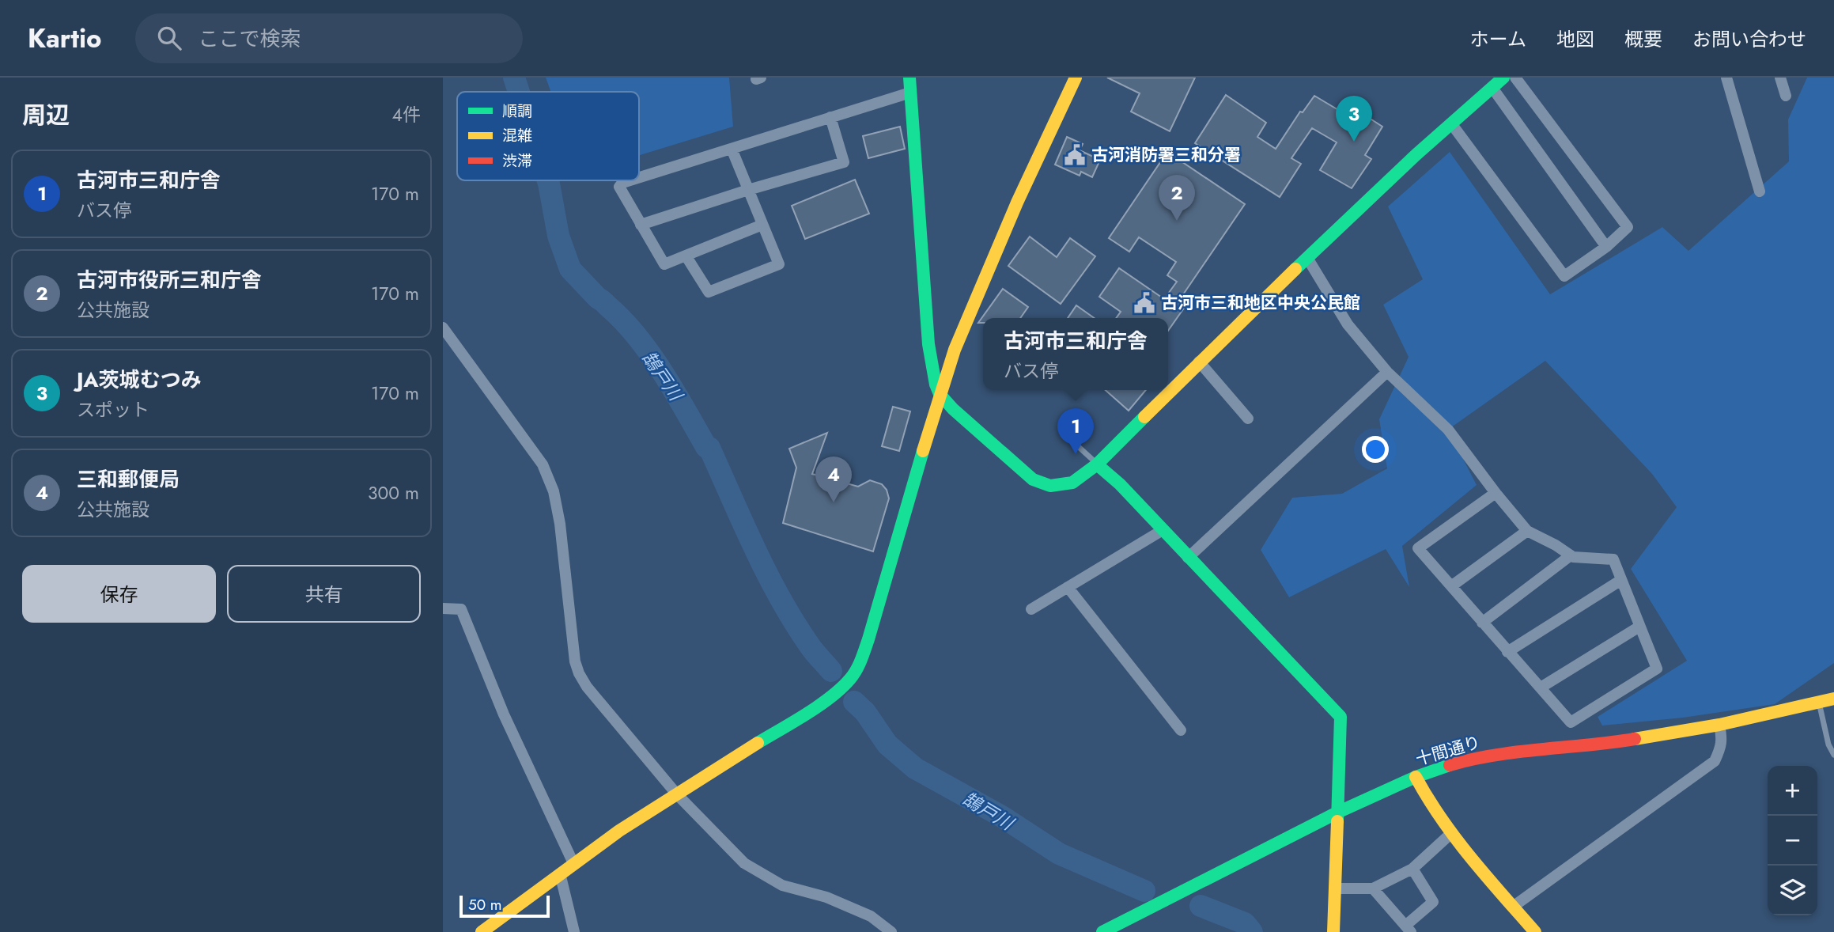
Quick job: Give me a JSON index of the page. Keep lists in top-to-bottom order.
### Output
{
  "streets": {
    "street": ["十間通り"]
  },
  "water": ["鵠戸川"],
  "places": {
    "public building": ["古河消防署三和分署", "古河市三和地区中央公民館"]
  },
  "legend": ["順調", "混雑", "渋滞"],
  "scale_bar": "50 m",
  "page": {
    "header": "Kartio",
    "search": "ここで検索",
    "nav": [
      "ホーム",
      "地図",
      "概要",
      "お問い合わせ"
    ],
    "heading": ["周辺", "4件"],
    "pins": [
      "3",
      "2",
      "1",
      "4"
    ],
    "list": [
      {
        "mark": "1",
        "name": "古河市三和庁舎",
        "note": "バス停",
        "value": "170 m"
      },
      {
        "mark": "2",
        "name": "古河市役所三和庁舎",
        "note": "公共施設",
        "value": "170 m"
      },
      {
        "mark": "3",
        "name": "JA茨城むつみ",
        "note": "スポット",
        "value": "170 m"
      },
      {
        "mark": "4",
        "name": "三和郵便局",
        "note": "公共施設",
        "value": "300 m"
      }
    ],
    "popup": ["古河市三和庁舎", "バス停"],
    "buttons": ["保存", "共有"],
    "map_buttons": ["+", "−"],
    "scale": "50 m"
  }
}
